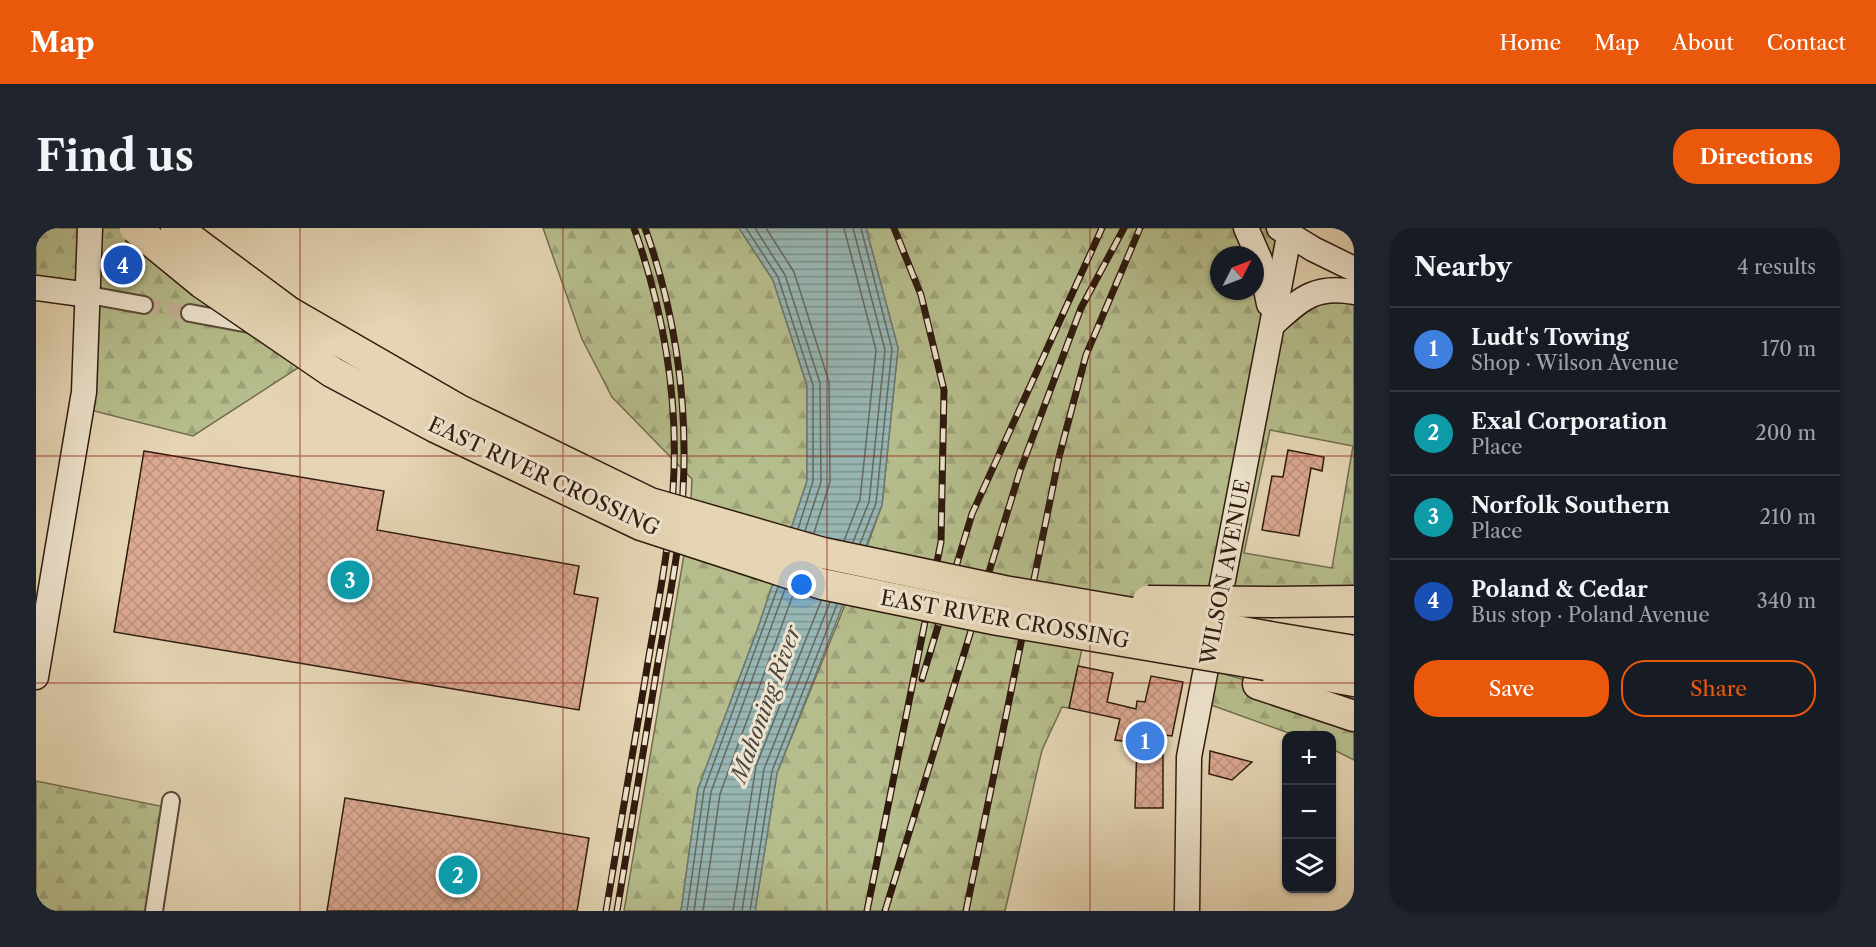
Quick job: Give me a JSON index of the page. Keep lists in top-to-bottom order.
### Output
{
  "streets": {
    "highway": ["EAST RIVER CROSSING"],
    "main road": ["WILSON AVENUE"]
  },
  "water": ["Mahoning River"],
  "north": "top right",
  "page": {
    "header": "Map",
    "nav": [
      "Home",
      "Map",
      "About",
      "Contact"
    ],
    "buttons": [
      "Directions",
      ["Save", "Share"]
    ],
    "title": "Find us",
    "heading": ["Nearby", "4 results"],
    "pins": [
      "4",
      "3",
      "1",
      "2"
    ],
    "list": [
      {
        "mark": "1",
        "name": "Ludt's Towing",
        "note": "Shop · Wilson Avenue",
        "value": "170 m"
      },
      {
        "mark": "2",
        "name": "Exal Corporation",
        "note": "Place",
        "value": "200 m"
      },
      {
        "mark": "3",
        "name": "Norfolk Southern",
        "note": "Place",
        "value": "210 m"
      },
      {
        "mark": "4",
        "name": "Poland & Cedar",
        "note": "Bus stop · Poland Avenue",
        "value": "340 m"
      }
    ],
    "map_buttons": ["+", "−"]
  }
}
